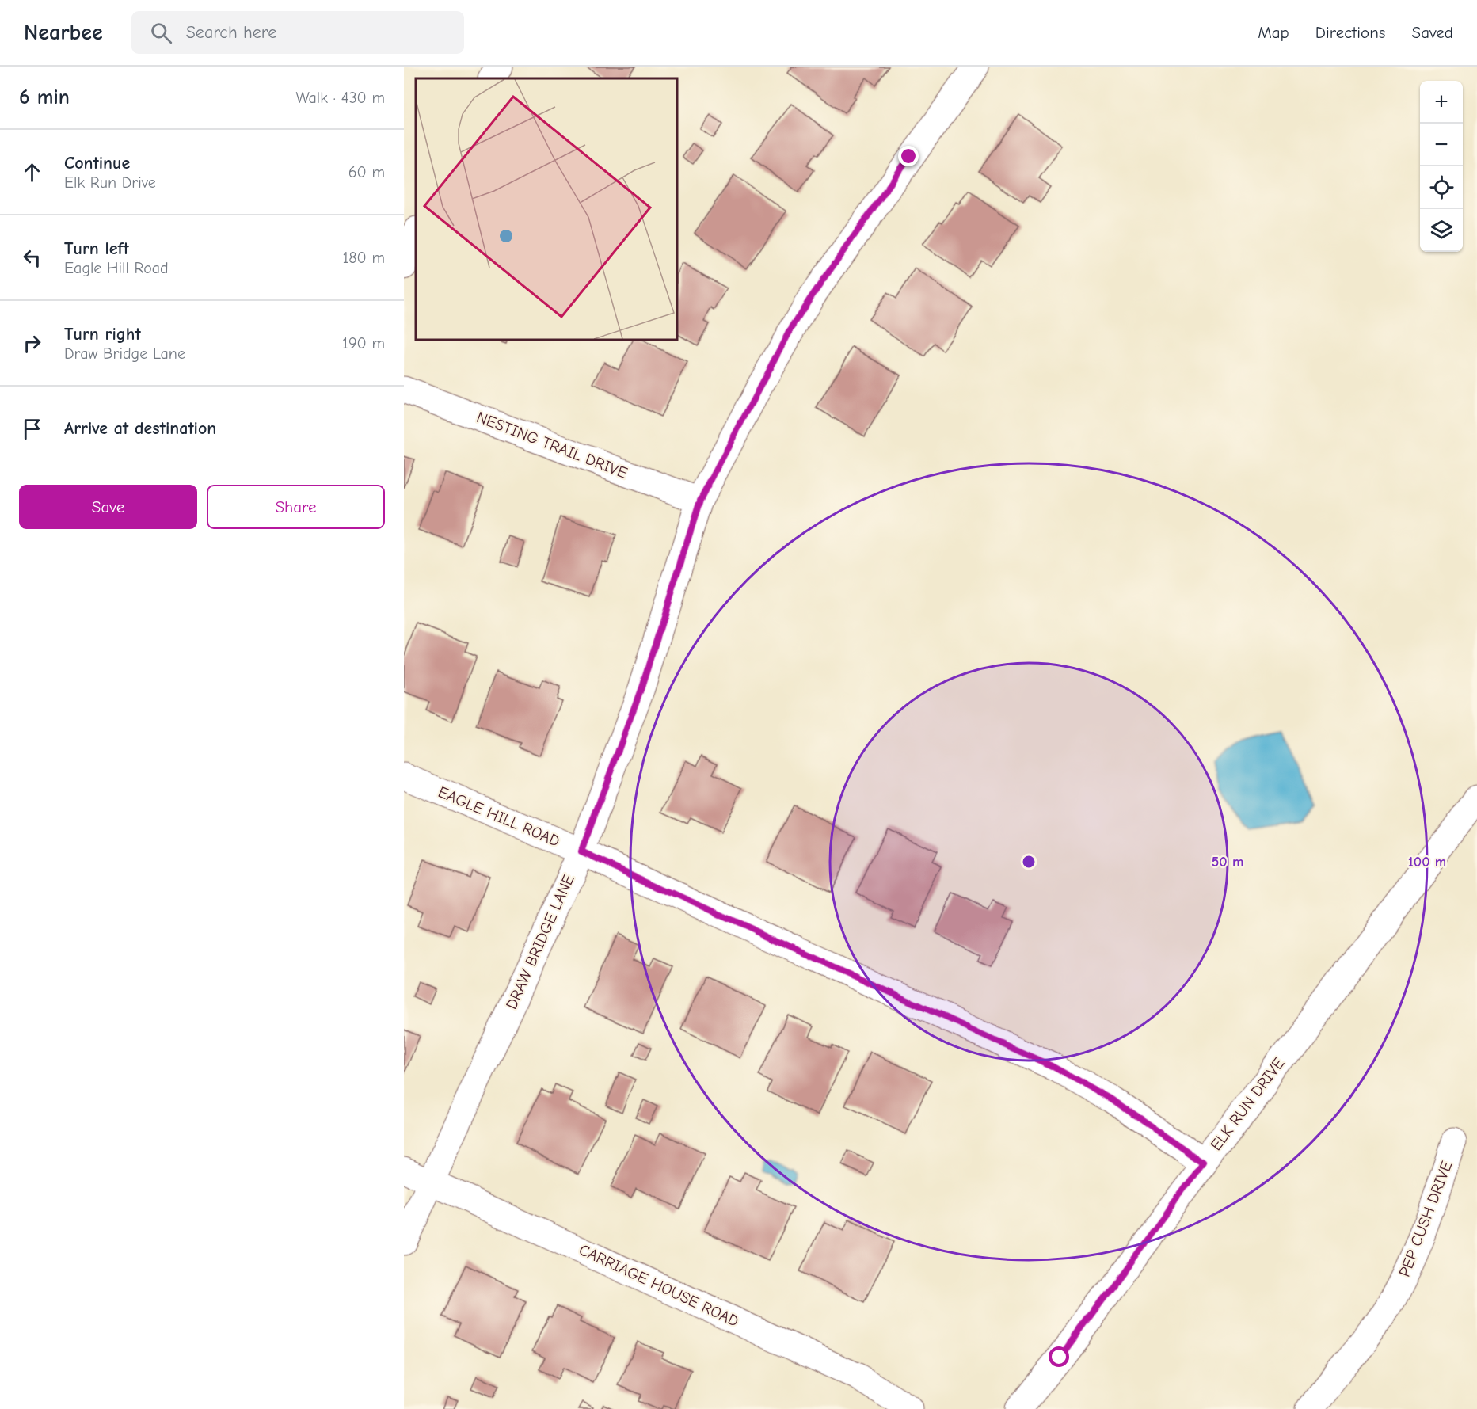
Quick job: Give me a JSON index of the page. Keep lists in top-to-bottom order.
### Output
{
  "streets": {
    "street": [
      "NESTING TRAIL DRIVE",
      "EAGLE HILL ROAD",
      "DRAW BRIDGE LANE",
      "ELK RUN DRIVE",
      "PEP CUSH DRIVE",
      "CARRIAGE HOUSE ROAD"
    ]
  },
  "crossings": [
    ["NESTING TRAIL DRIVE", "DRAW BRIDGE LANE"],
    ["EAGLE HILL ROAD", "DRAW BRIDGE LANE"],
    ["EAGLE HILL ROAD", "ELK RUN DRIVE"],
    ["DRAW BRIDGE LANE", "CARRIAGE HOUSE ROAD"]
  ],
  "page": {
    "header": "Nearbee",
    "search": "Search here",
    "nav": ["Map", "Directions", "Saved"],
    "heading": ["6 min", "Walk · 430 m"],
    "map_buttons": ["+", "−"],
    "list": [
      ["Continue", "Elk Run Drive", "60 m"],
      ["Turn left", "Eagle Hill Road", "180 m"],
      ["Turn right", "Draw Bridge Lane", "190 m"],
      "Arrive at destination"
    ],
    "buttons": ["Save", "Share"]
  },
  "rings": ["50 m", "100 m"]
}
